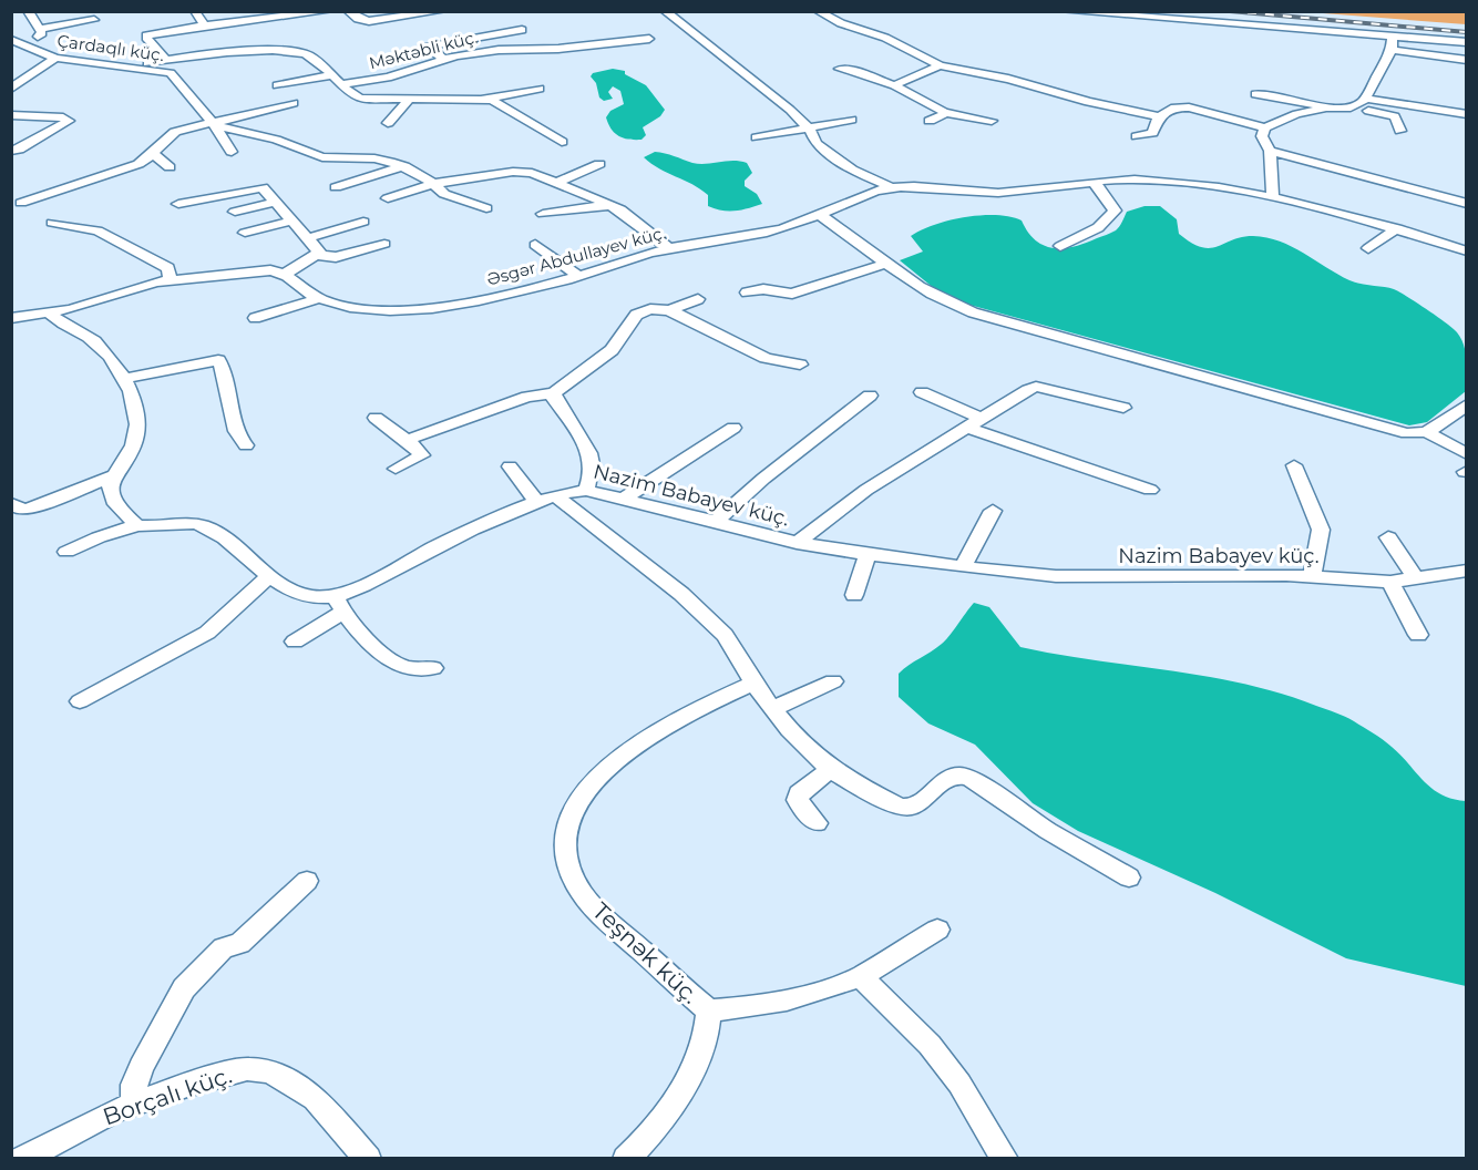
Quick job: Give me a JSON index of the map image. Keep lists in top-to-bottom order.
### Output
{
  "streets": {
    "street": [
      "Çardaqlı küç.",
      "Məktəbli küç.",
      "Əsgər Abdullayev küç.",
      "Nazim Babayev küç.",
      "Teşnək küç.",
      "Borçalı küç."
    ]
  }
}
